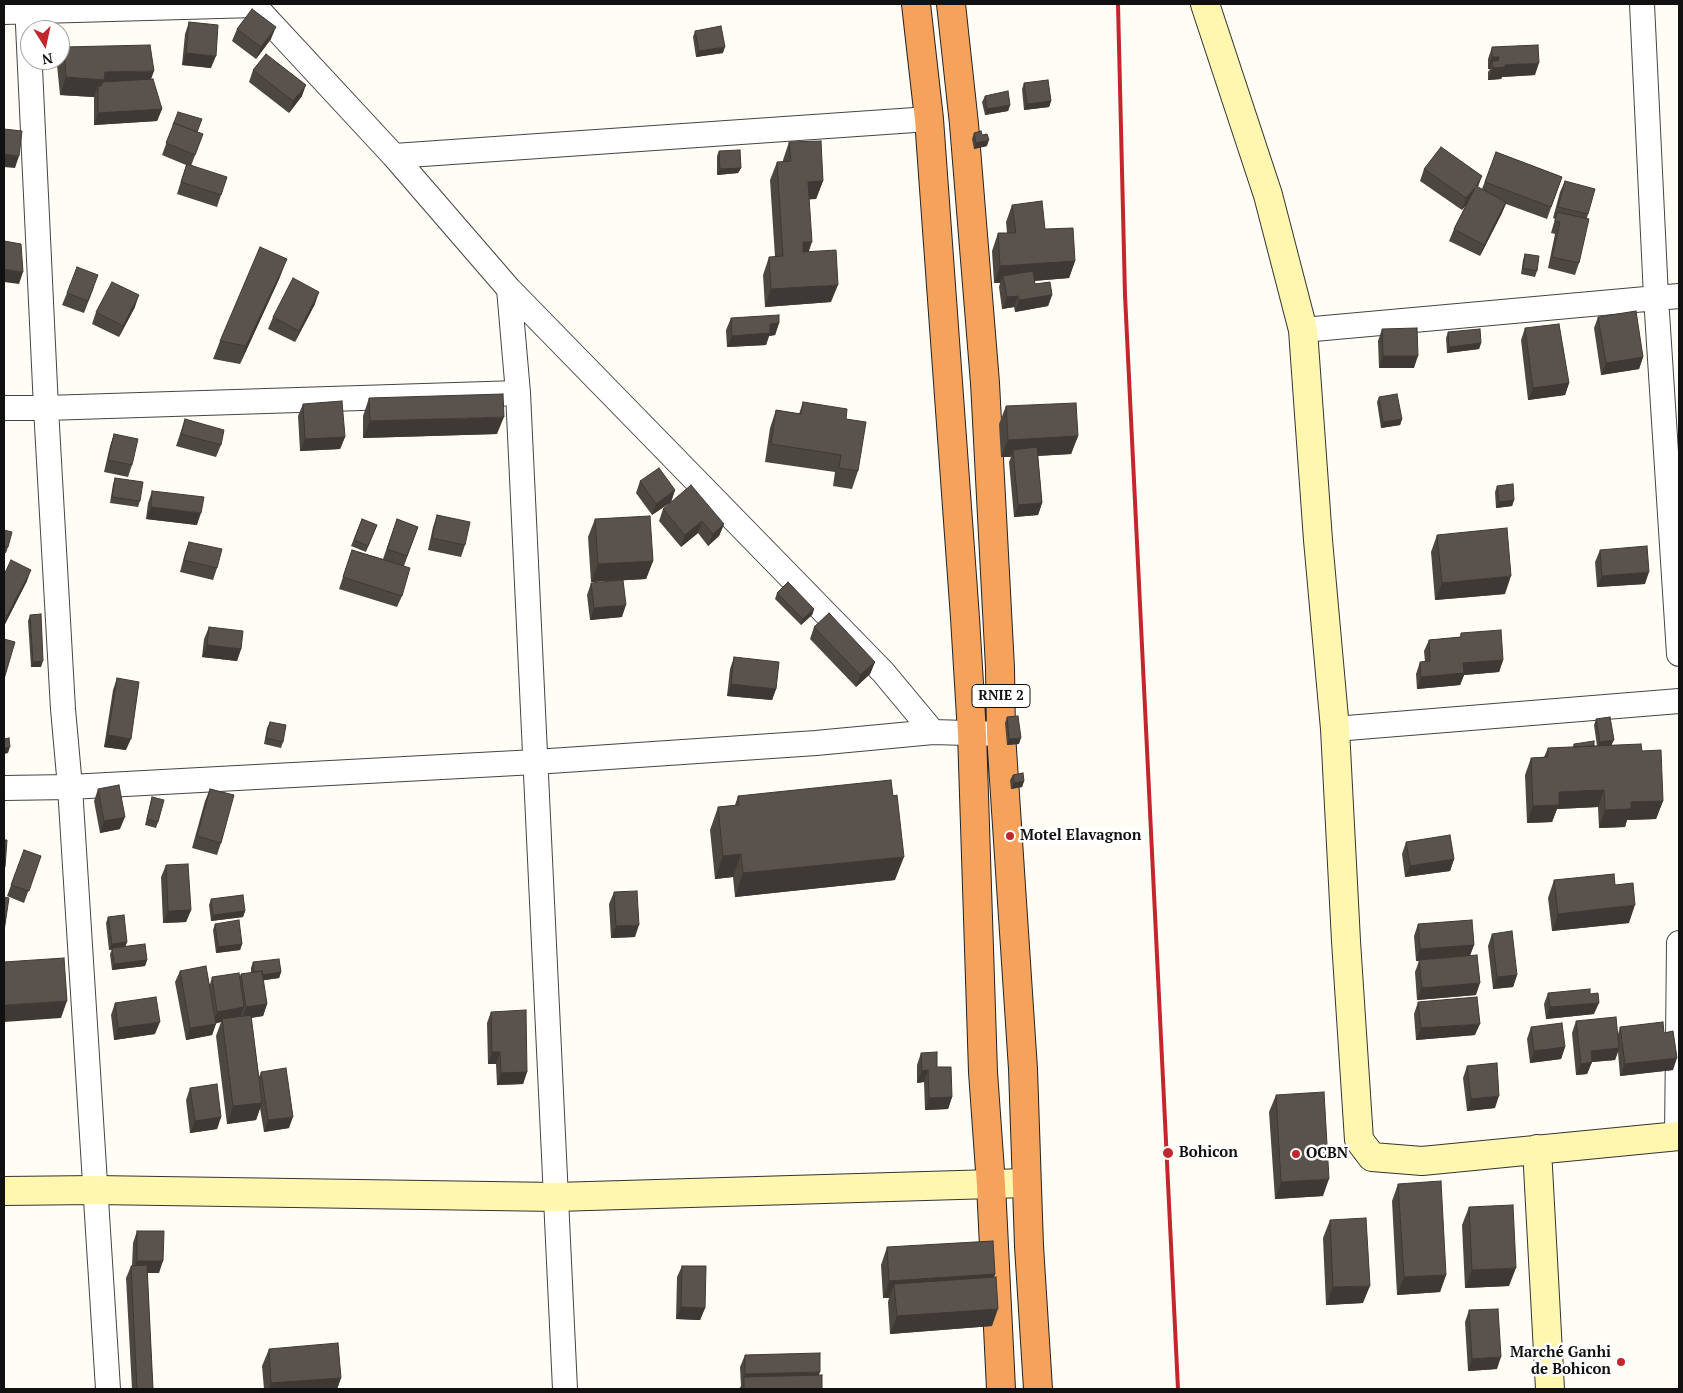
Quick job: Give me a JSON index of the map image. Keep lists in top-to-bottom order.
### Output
{
  "streets": {
    "highway": ["RNIE 2"]
  },
  "places": [
    "Motel Elavagnon",
    "Bohicon",
    "OCBN",
    "Marché Ganhi de Bohicon"
  ],
  "north": "bottom"
}
